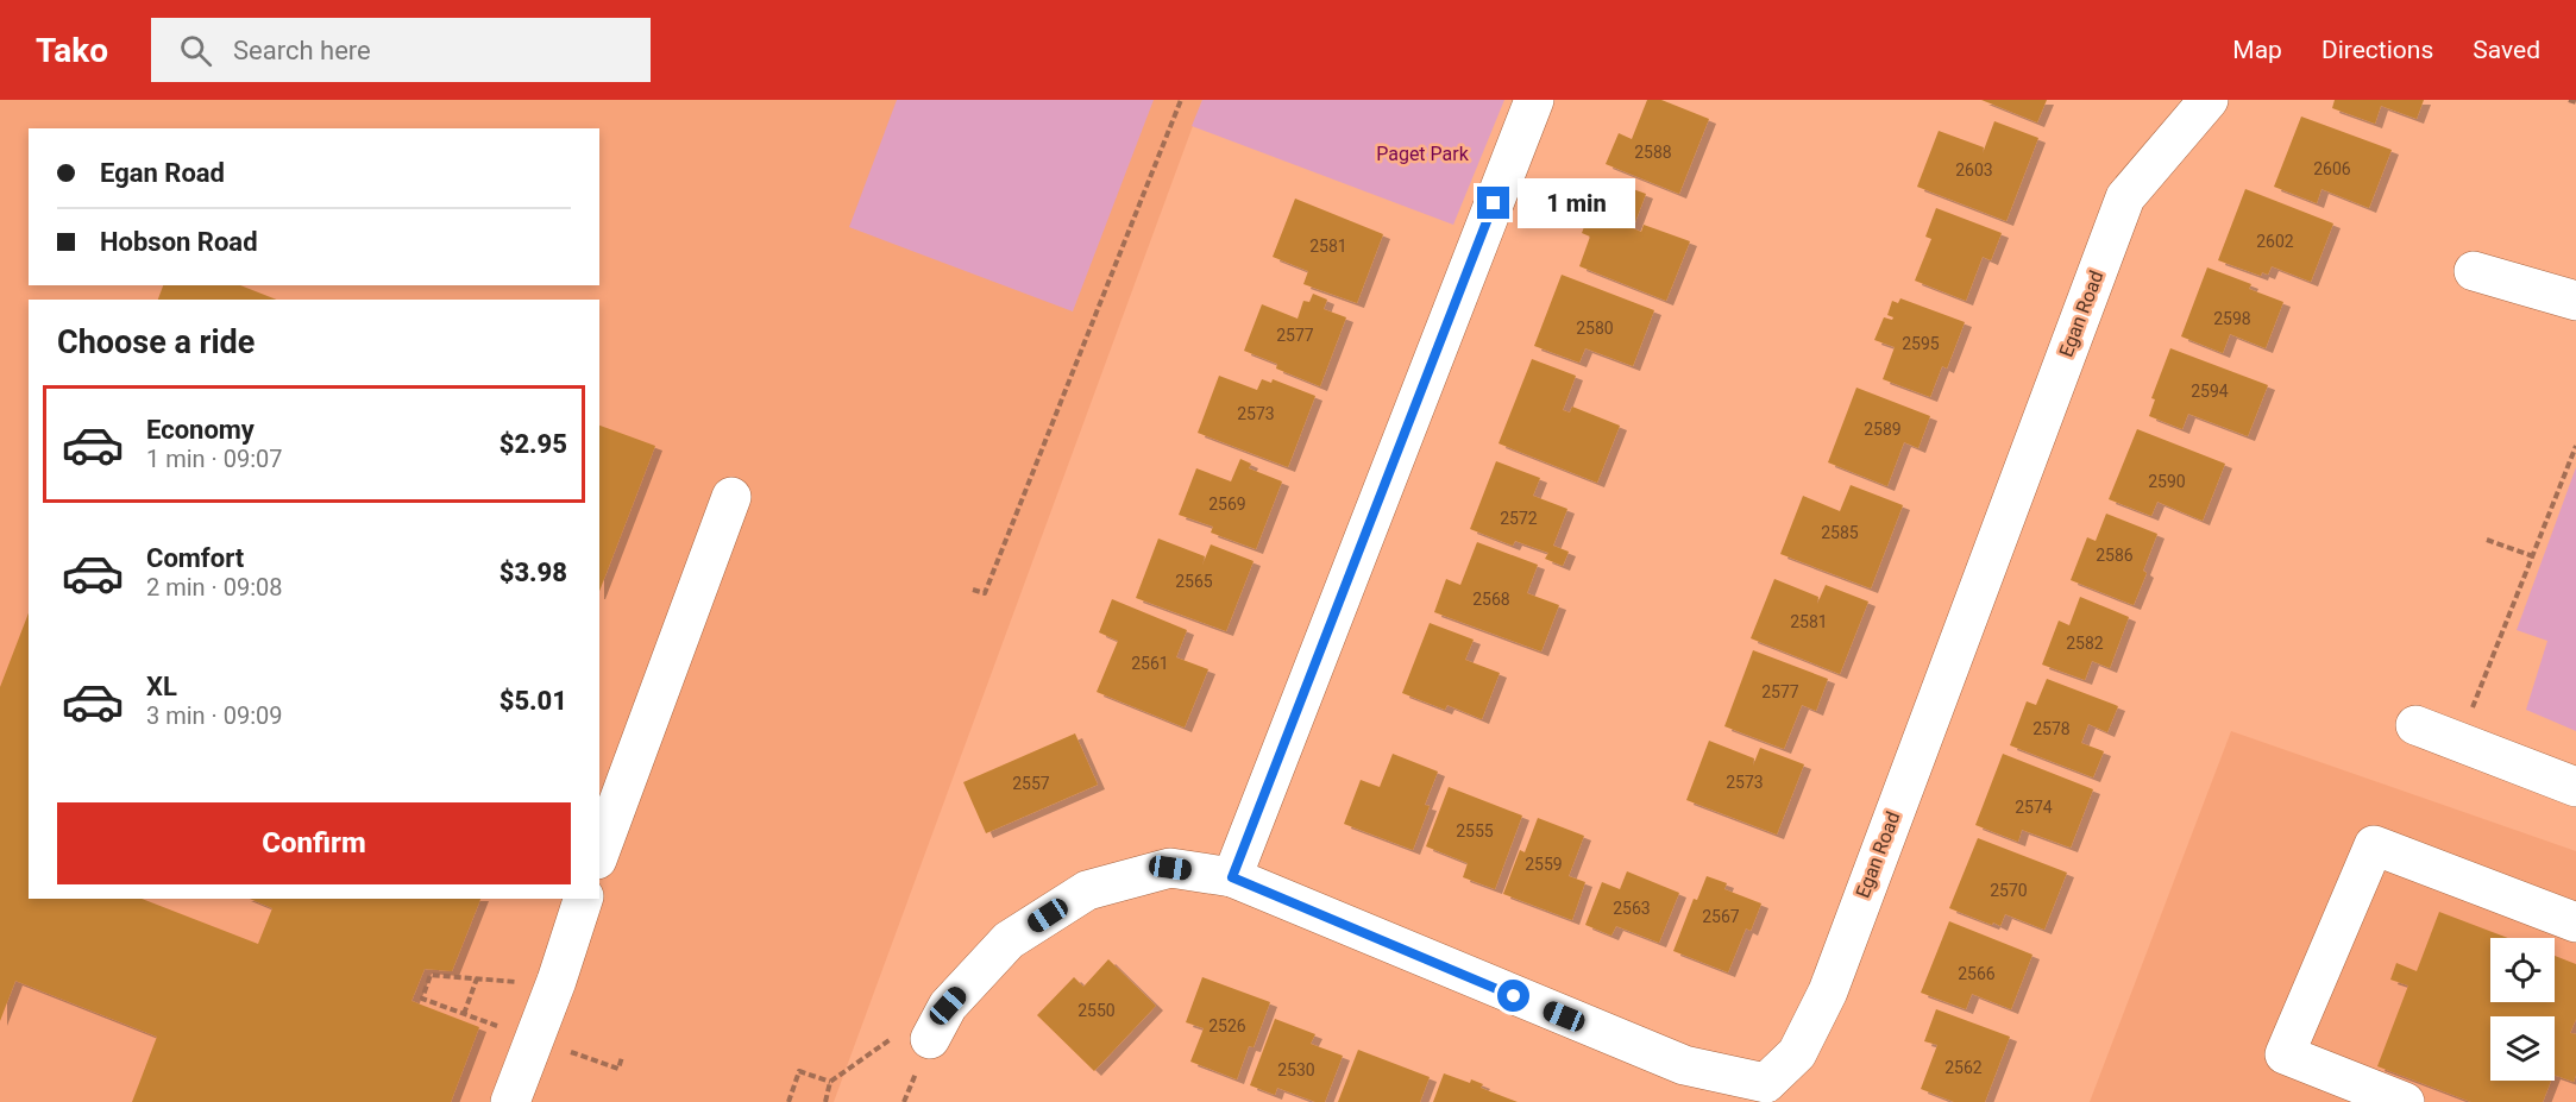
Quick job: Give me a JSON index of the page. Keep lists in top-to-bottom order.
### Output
{
  "streets": {
    "street": ["Egan Road"]
  },
  "parks": ["Paget Park"],
  "house_numbers": [
    "2588",
    "2606",
    "2603",
    "2602",
    "2581",
    "2598",
    "2580",
    "2577",
    "2595",
    "2594",
    "2573",
    "2589",
    "2590",
    "2569",
    "2572",
    "2585",
    "2586",
    "2565",
    "2568",
    "2581",
    "2582",
    "2561",
    "2577",
    "2578",
    "2573",
    "2557",
    "2574",
    "2555",
    "2559",
    "2570",
    "2563",
    "2567",
    "2566",
    "2550",
    "2526",
    "2562",
    "2530"
  ],
  "page": {
    "header": "Tako",
    "search": "Search here",
    "nav": ["Map", "Directions", "Saved"],
    "banner": ["Egan Road", "Hobson Road"],
    "bubble": "1 min",
    "heading": "Choose a ride",
    "list": [
      {
        "name": "Economy",
        "note": "1 min · 09:07",
        "value": "$2.95"
      },
      {
        "name": "Comfort",
        "note": "2 min · 09:08",
        "value": "$3.98"
      },
      {
        "name": "XL",
        "note": "3 min · 09:09",
        "value": "$5.01"
      }
    ],
    "buttons": "Confirm"
  }
}
